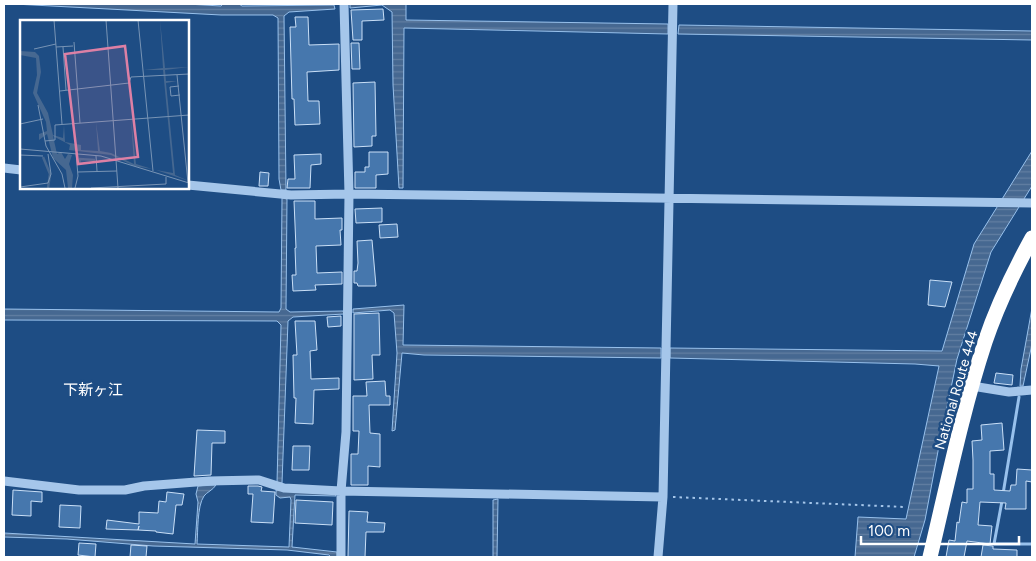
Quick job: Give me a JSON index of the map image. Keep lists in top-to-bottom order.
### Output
{
  "streets": {
    "highway": ["National Route 444"]
  },
  "districts": ["下新ヶ江"],
  "scale_bar": "100 m"
}
